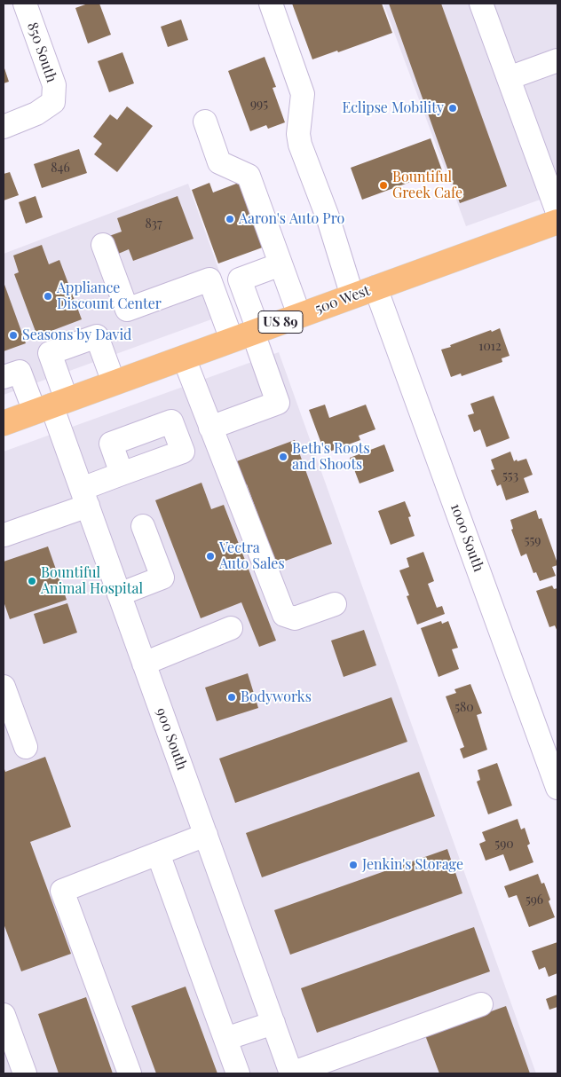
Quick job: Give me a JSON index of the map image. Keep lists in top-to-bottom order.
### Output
{
  "streets": {
    "main road": ["500 West", "US 89"],
    "street": ["850 South", "1000 South", "900 South"]
  },
  "crossings": [
    ["500 West", "1000 South"],
    ["500 West", "900 South"]
  ],
  "places": [
    "Eclipse Mobility",
    "Bountiful Greek Cafe",
    "Aaron's Auto Pro",
    "Appliance Discount Center",
    "Seasons by David",
    "Beth's Roots and Shoots",
    "Vectra Auto Sales",
    "Bountiful Animal Hospital",
    "Bodyworks",
    "Jenkin's Storage"
  ],
  "house_numbers": [
    "995",
    "846",
    "837",
    "1012",
    "553",
    "559",
    "580",
    "590",
    "596"
  ]
}
